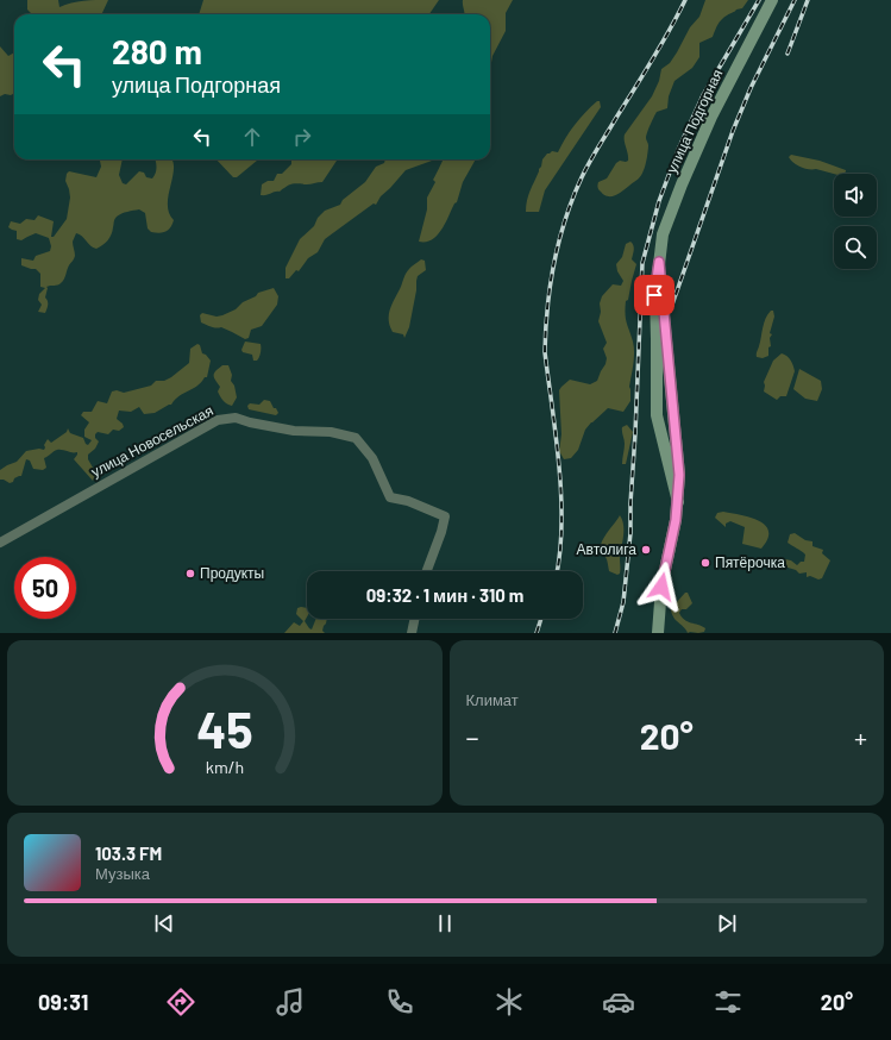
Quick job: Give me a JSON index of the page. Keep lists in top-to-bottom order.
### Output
{
  "streets": {
    "main road": ["улица Подгорная"],
    "street": ["улица Новосельская"]
  },
  "places": ["Автолига", "Пятёрочка", "Продукты"],
  "page": {
    "turn": ["280 m", "улица Подгорная"],
    "limit": "50",
    "trip": "09:32 · 1 мин · 310 m",
    "tile": "Климат",
    "heat": ["−", "20°", "+"],
    "song": ["103.3 FM", "Музыка"],
    "tabs": ["09:31", "20°"],
    "gauge": ["45", "km/h"]
  }
}
